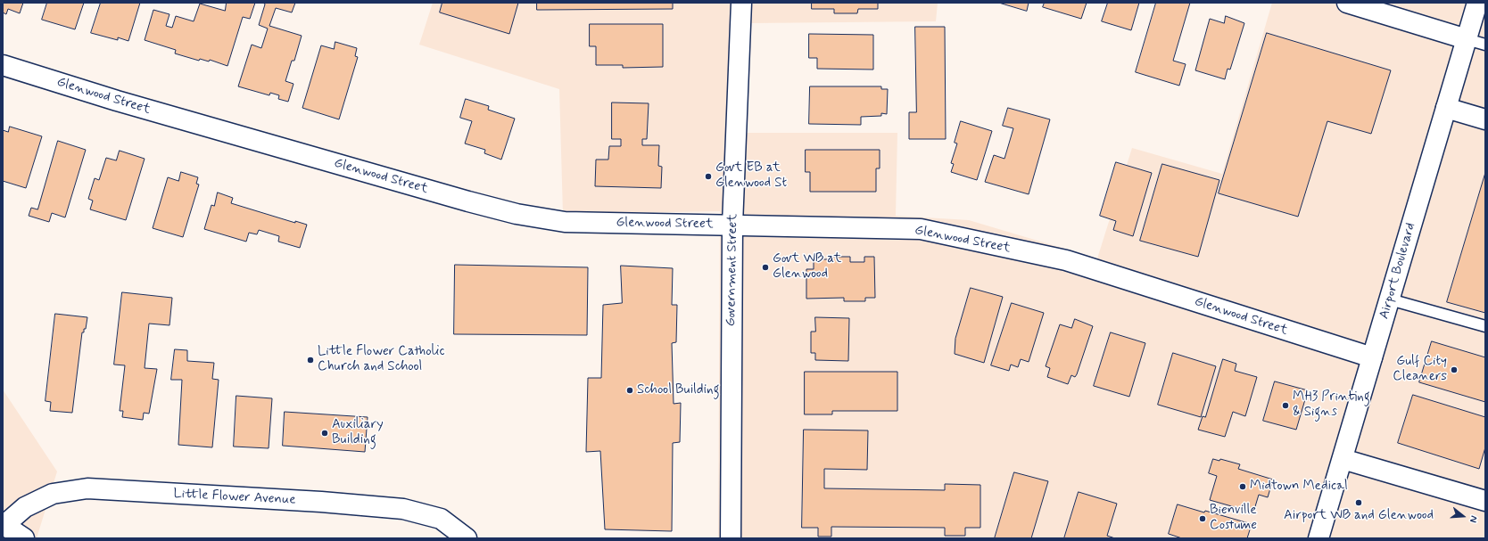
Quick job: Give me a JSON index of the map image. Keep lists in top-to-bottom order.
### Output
{
  "streets": {
    "street": [
      "Glenwood Street",
      "Government Street",
      "Airport Boulevard",
      "Little Flower Avenue"
    ]
  },
  "crossings": [
    ["Glenwood Street", "Government Street"],
    ["Glenwood Street", "Airport Boulevard"]
  ],
  "places": [
    "Govt EB at Glenwood St",
    "Govt WB at Glenwood",
    "Little Flower Catholic Church and School",
    "Gulf City Cleaners",
    "School Building",
    "MH3 Printing & Signs",
    "Auxiliary Building",
    "Midtown Medical",
    "Airport WB and Glenwood",
    "Bienville Costume"
  ],
  "north": "right"
}
